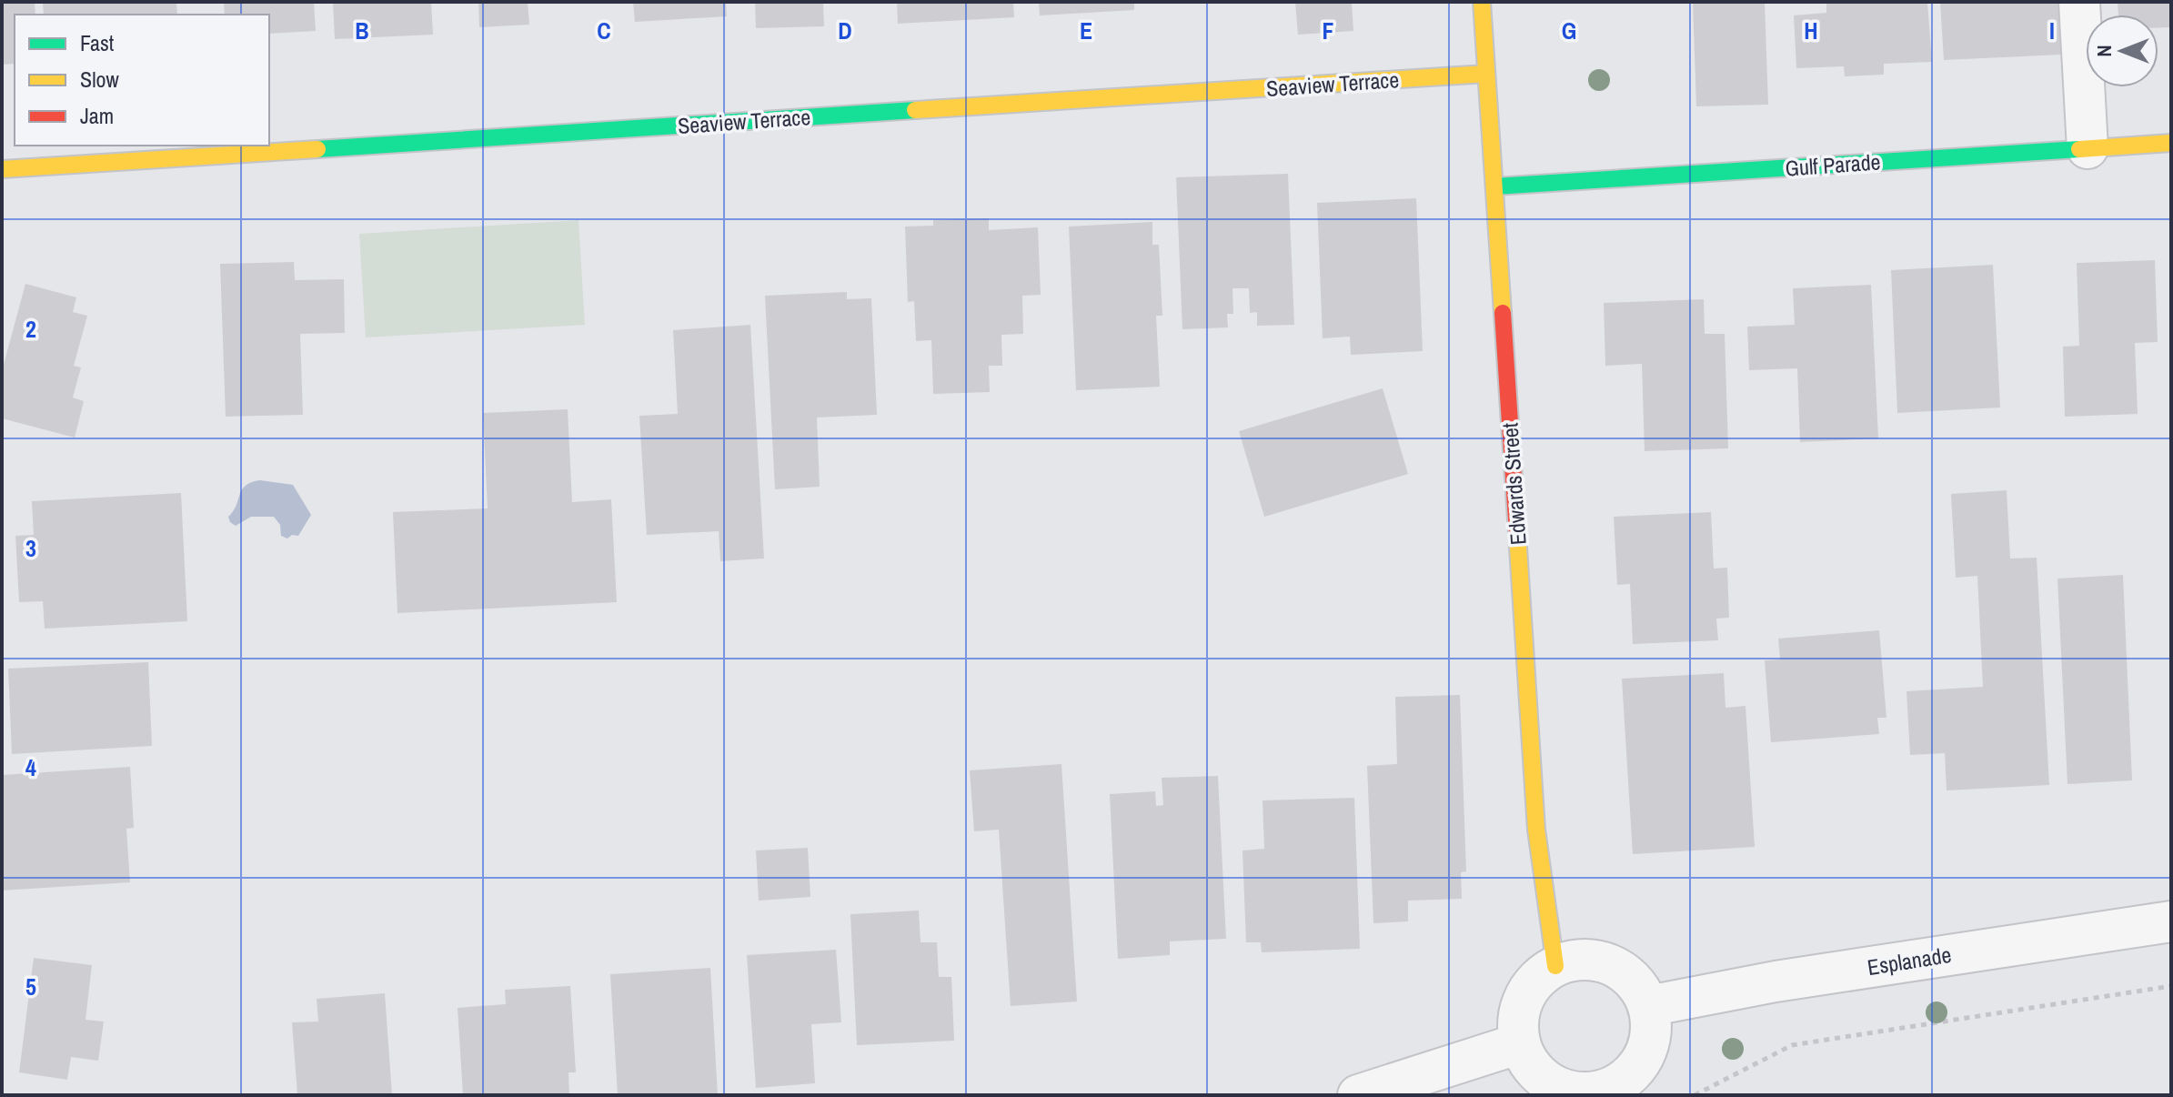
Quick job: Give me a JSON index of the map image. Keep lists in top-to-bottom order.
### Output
{
  "streets": {
    "street": [
      "Seaview Terrace",
      "Gulf Parade",
      "Edwards Street",
      "Esplanade"
    ]
  },
  "crossings": [
    ["Seaview Terrace", "Edwards Street"],
    ["Gulf Parade", "Edwards Street"],
    ["Edwards Street", "Esplanade"]
  ],
  "legend": ["Fast", "Slow", "Jam"],
  "north": "left",
  "grid": {
    "columns": [
      "B",
      "C",
      "D",
      "E",
      "F",
      "G",
      "H",
      "I"
    ],
    "rows": [
      "2",
      "3",
      "4",
      "5"
    ]
  }
}
